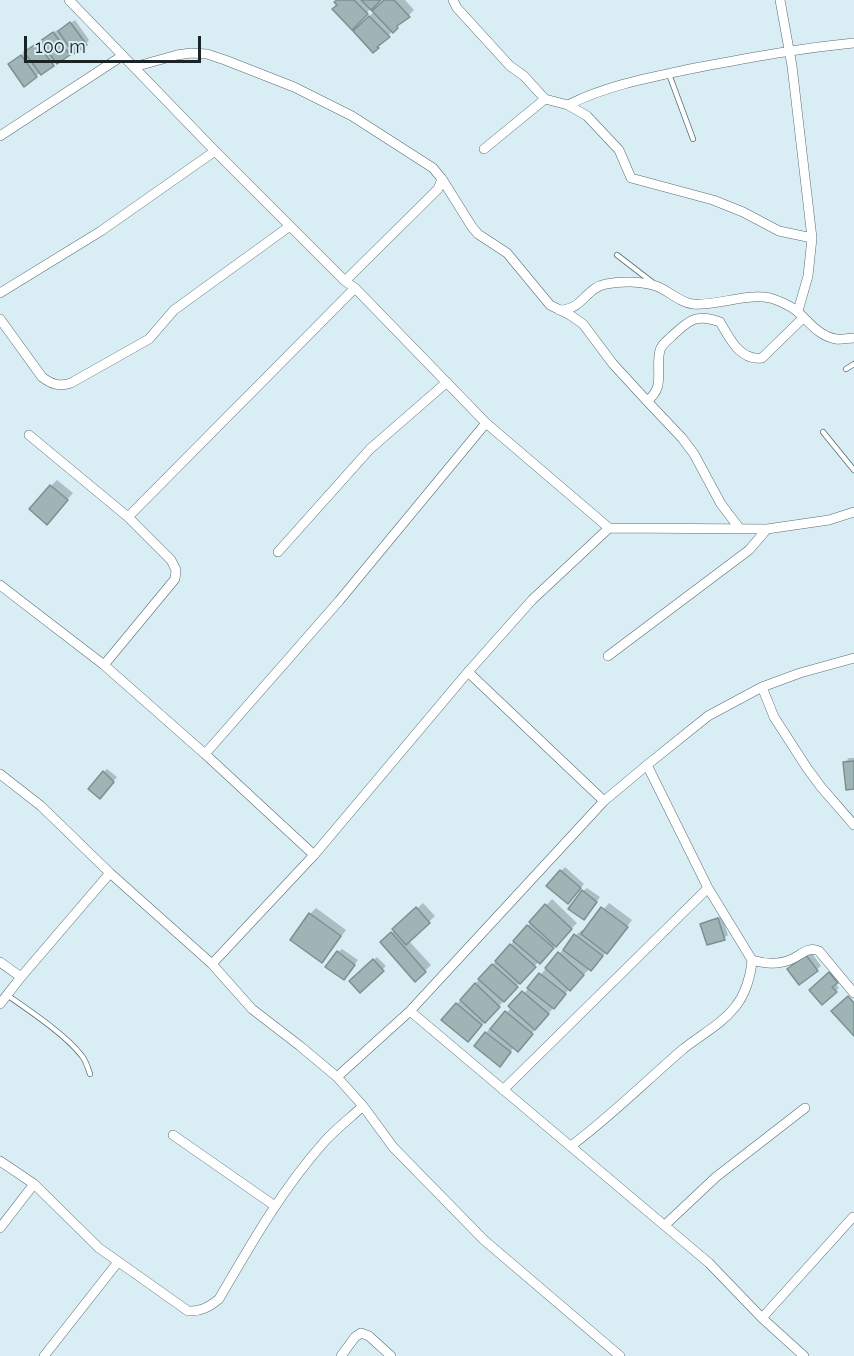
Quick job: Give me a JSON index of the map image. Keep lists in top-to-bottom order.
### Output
{
  "scale_bar": "100 m"
}
